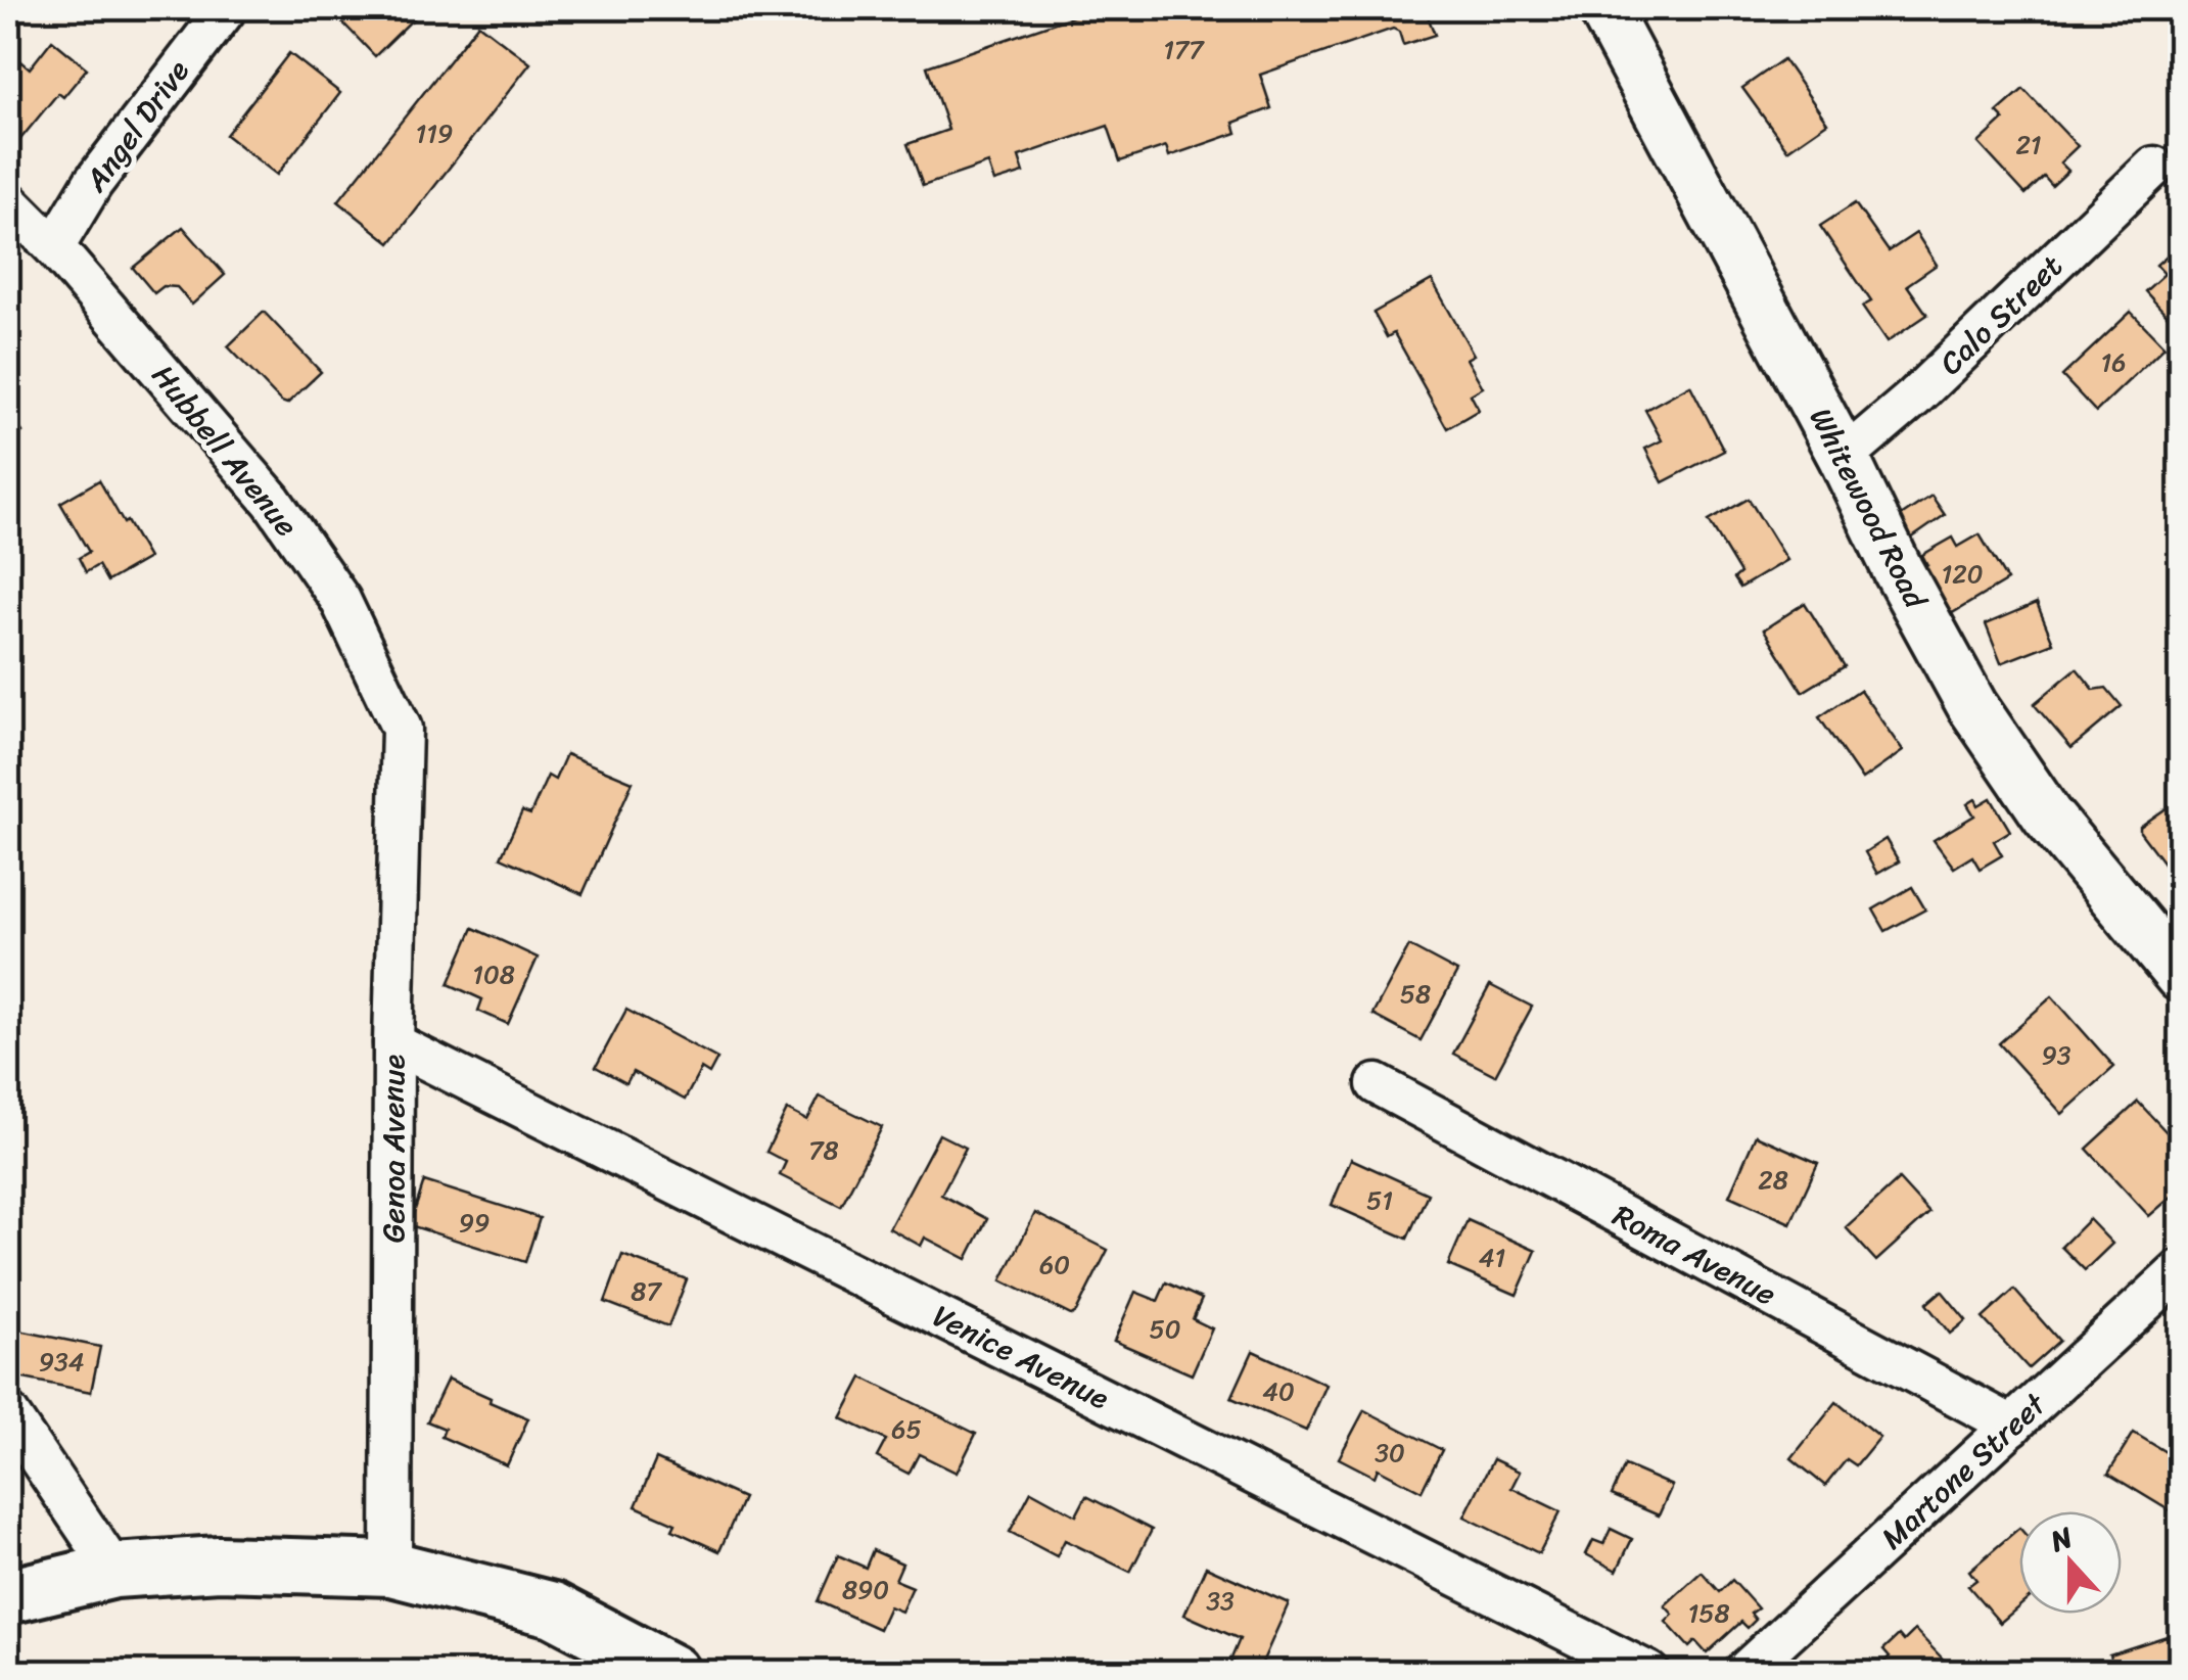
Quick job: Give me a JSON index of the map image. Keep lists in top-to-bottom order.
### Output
{
  "streets": {
    "street": [
      "Angel Drive",
      "Calo Street",
      "Hubbell Avenue",
      "Whitewood Road",
      "Genoa Avenue",
      "Roma Avenue",
      "Venice Avenue",
      "Martone Street"
    ]
  },
  "crossings": [
    ["Angel Drive", "Hubbell Avenue"],
    ["Calo Street", "Whitewood Road"],
    ["Hubbell Avenue", "Genoa Avenue"],
    ["Genoa Avenue", "Venice Avenue"],
    ["Roma Avenue", "Martone Street"]
  ],
  "house_numbers": [
    "177",
    "119",
    "21",
    "16",
    "120",
    "108",
    "58",
    "93",
    "78",
    "28",
    "51",
    "99",
    "41",
    "60",
    "87",
    "50",
    "934",
    "40",
    "65",
    "30",
    "890",
    "33",
    "158"
  ],
  "north": "top"
}
